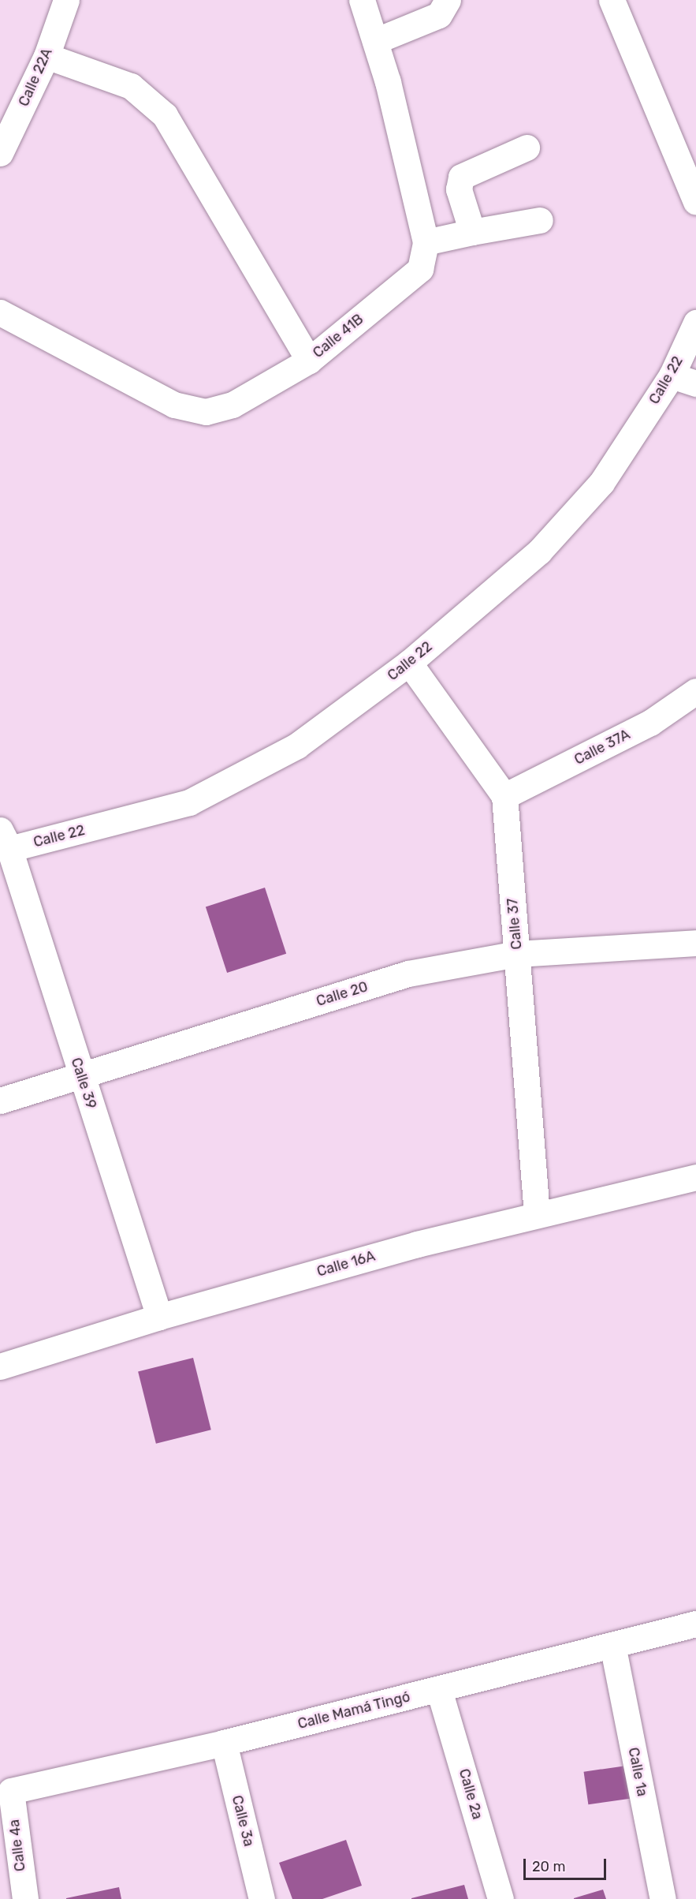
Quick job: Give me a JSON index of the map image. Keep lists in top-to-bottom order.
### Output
{
  "streets": {
    "street": [
      "Calle 22A",
      "Calle 41B",
      "Calle 22",
      "Calle 37A",
      "Calle 37",
      "Calle 20",
      "Calle 39",
      "Calle 16A",
      "Calle Mamá Tingó",
      "Calle 1a",
      "Calle 2a",
      "Calle 3a",
      "Calle 4a"
    ]
  },
  "crossings": [
    ["Calle 22", "Calle 39"],
    ["Calle 37A", "Calle 37"],
    ["Calle 37", "Calle 20"],
    ["Calle 37", "Calle 16A"],
    ["Calle 20", "Calle 39"],
    ["Calle 39", "Calle 16A"],
    ["Calle Mamá Tingó", "Calle 1a"],
    ["Calle Mamá Tingó", "Calle 2a"],
    ["Calle Mamá Tingó", "Calle 3a"],
    ["Calle Mamá Tingó", "Calle 4a"]
  ],
  "scale_bar": "20 m"
}
